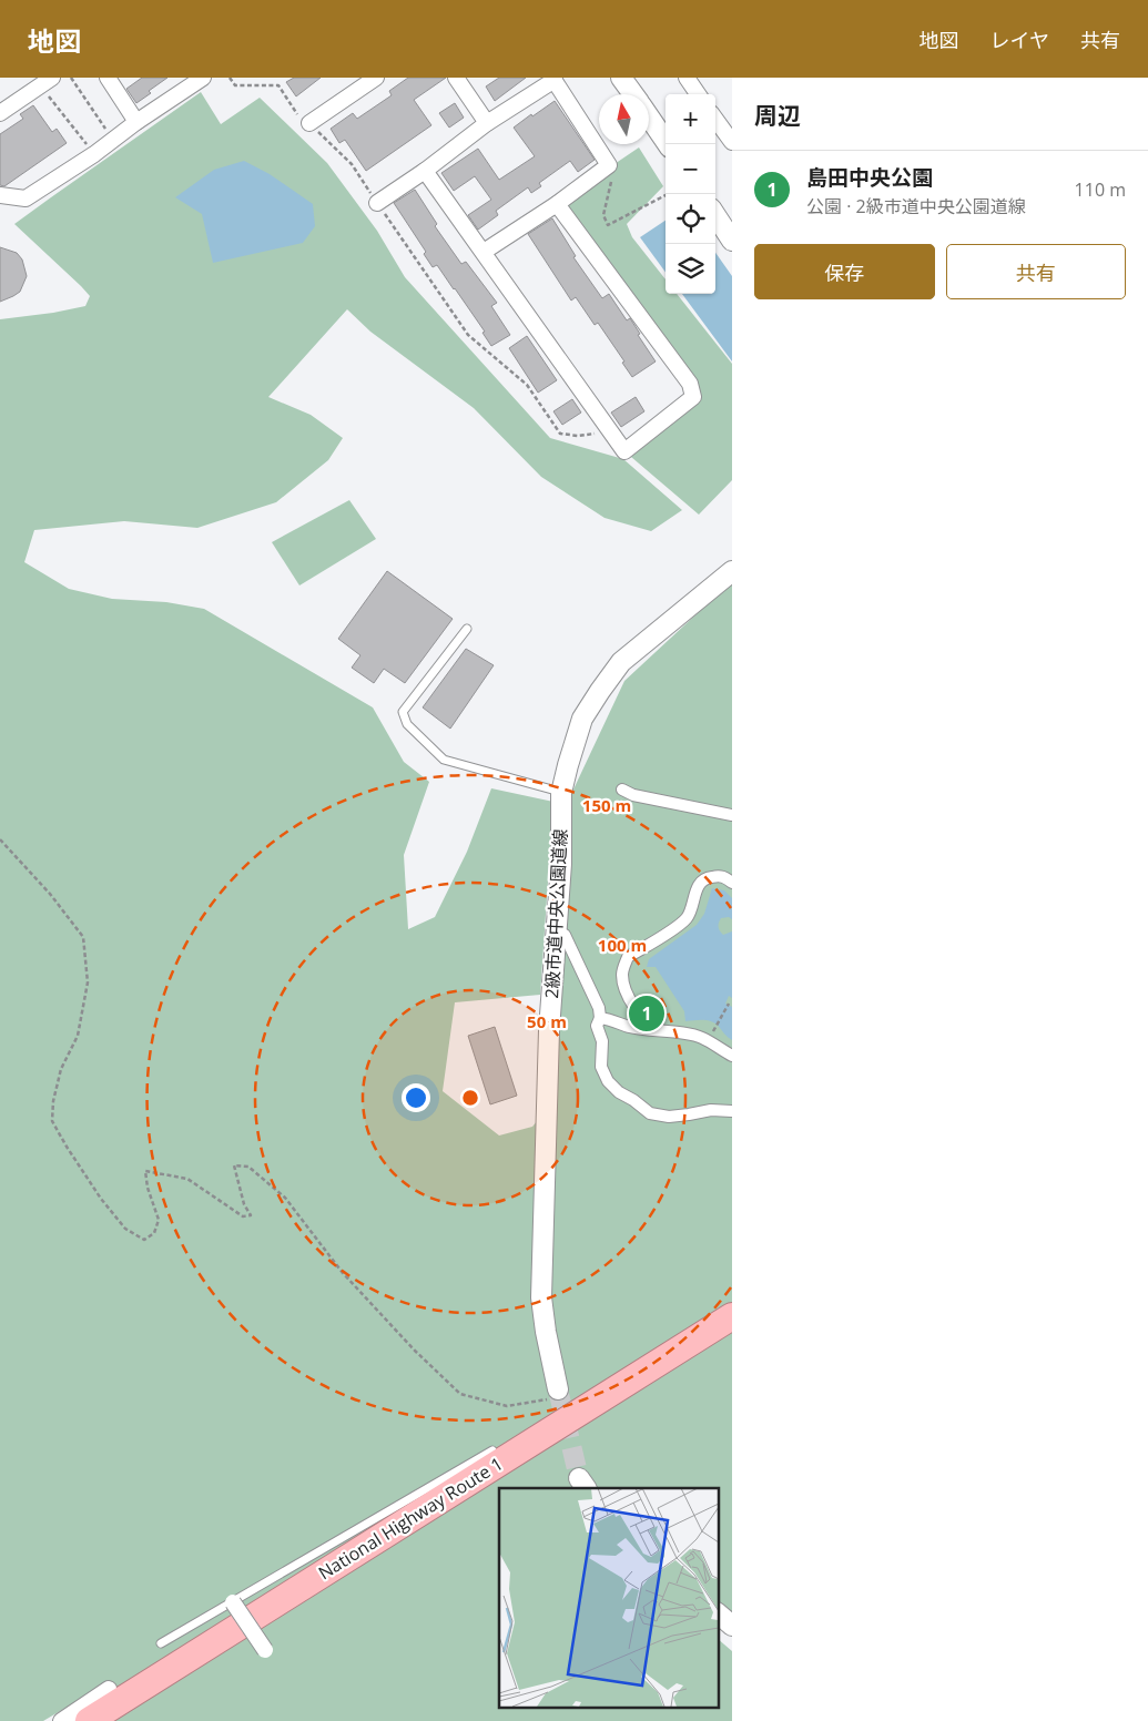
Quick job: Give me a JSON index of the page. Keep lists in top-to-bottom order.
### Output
{
  "streets": {
    "highway": ["National Highway Route 1"],
    "street": ["2級市道中央公園道線"]
  },
  "north": "top",
  "page": {
    "header": "地図",
    "nav": ["地図", "レイヤ", "共有"],
    "heading": "周辺",
    "map_buttons": ["+", "−"],
    "list": [
      {
        "mark": "1",
        "name": "島田中央公園",
        "note": "公園 · 2級市道中央公園道線",
        "value": "110 m"
      }
    ],
    "buttons": ["保存", "共有"],
    "pins": "1"
  },
  "rings": ["150 m", "100 m", "50 m"]
}
